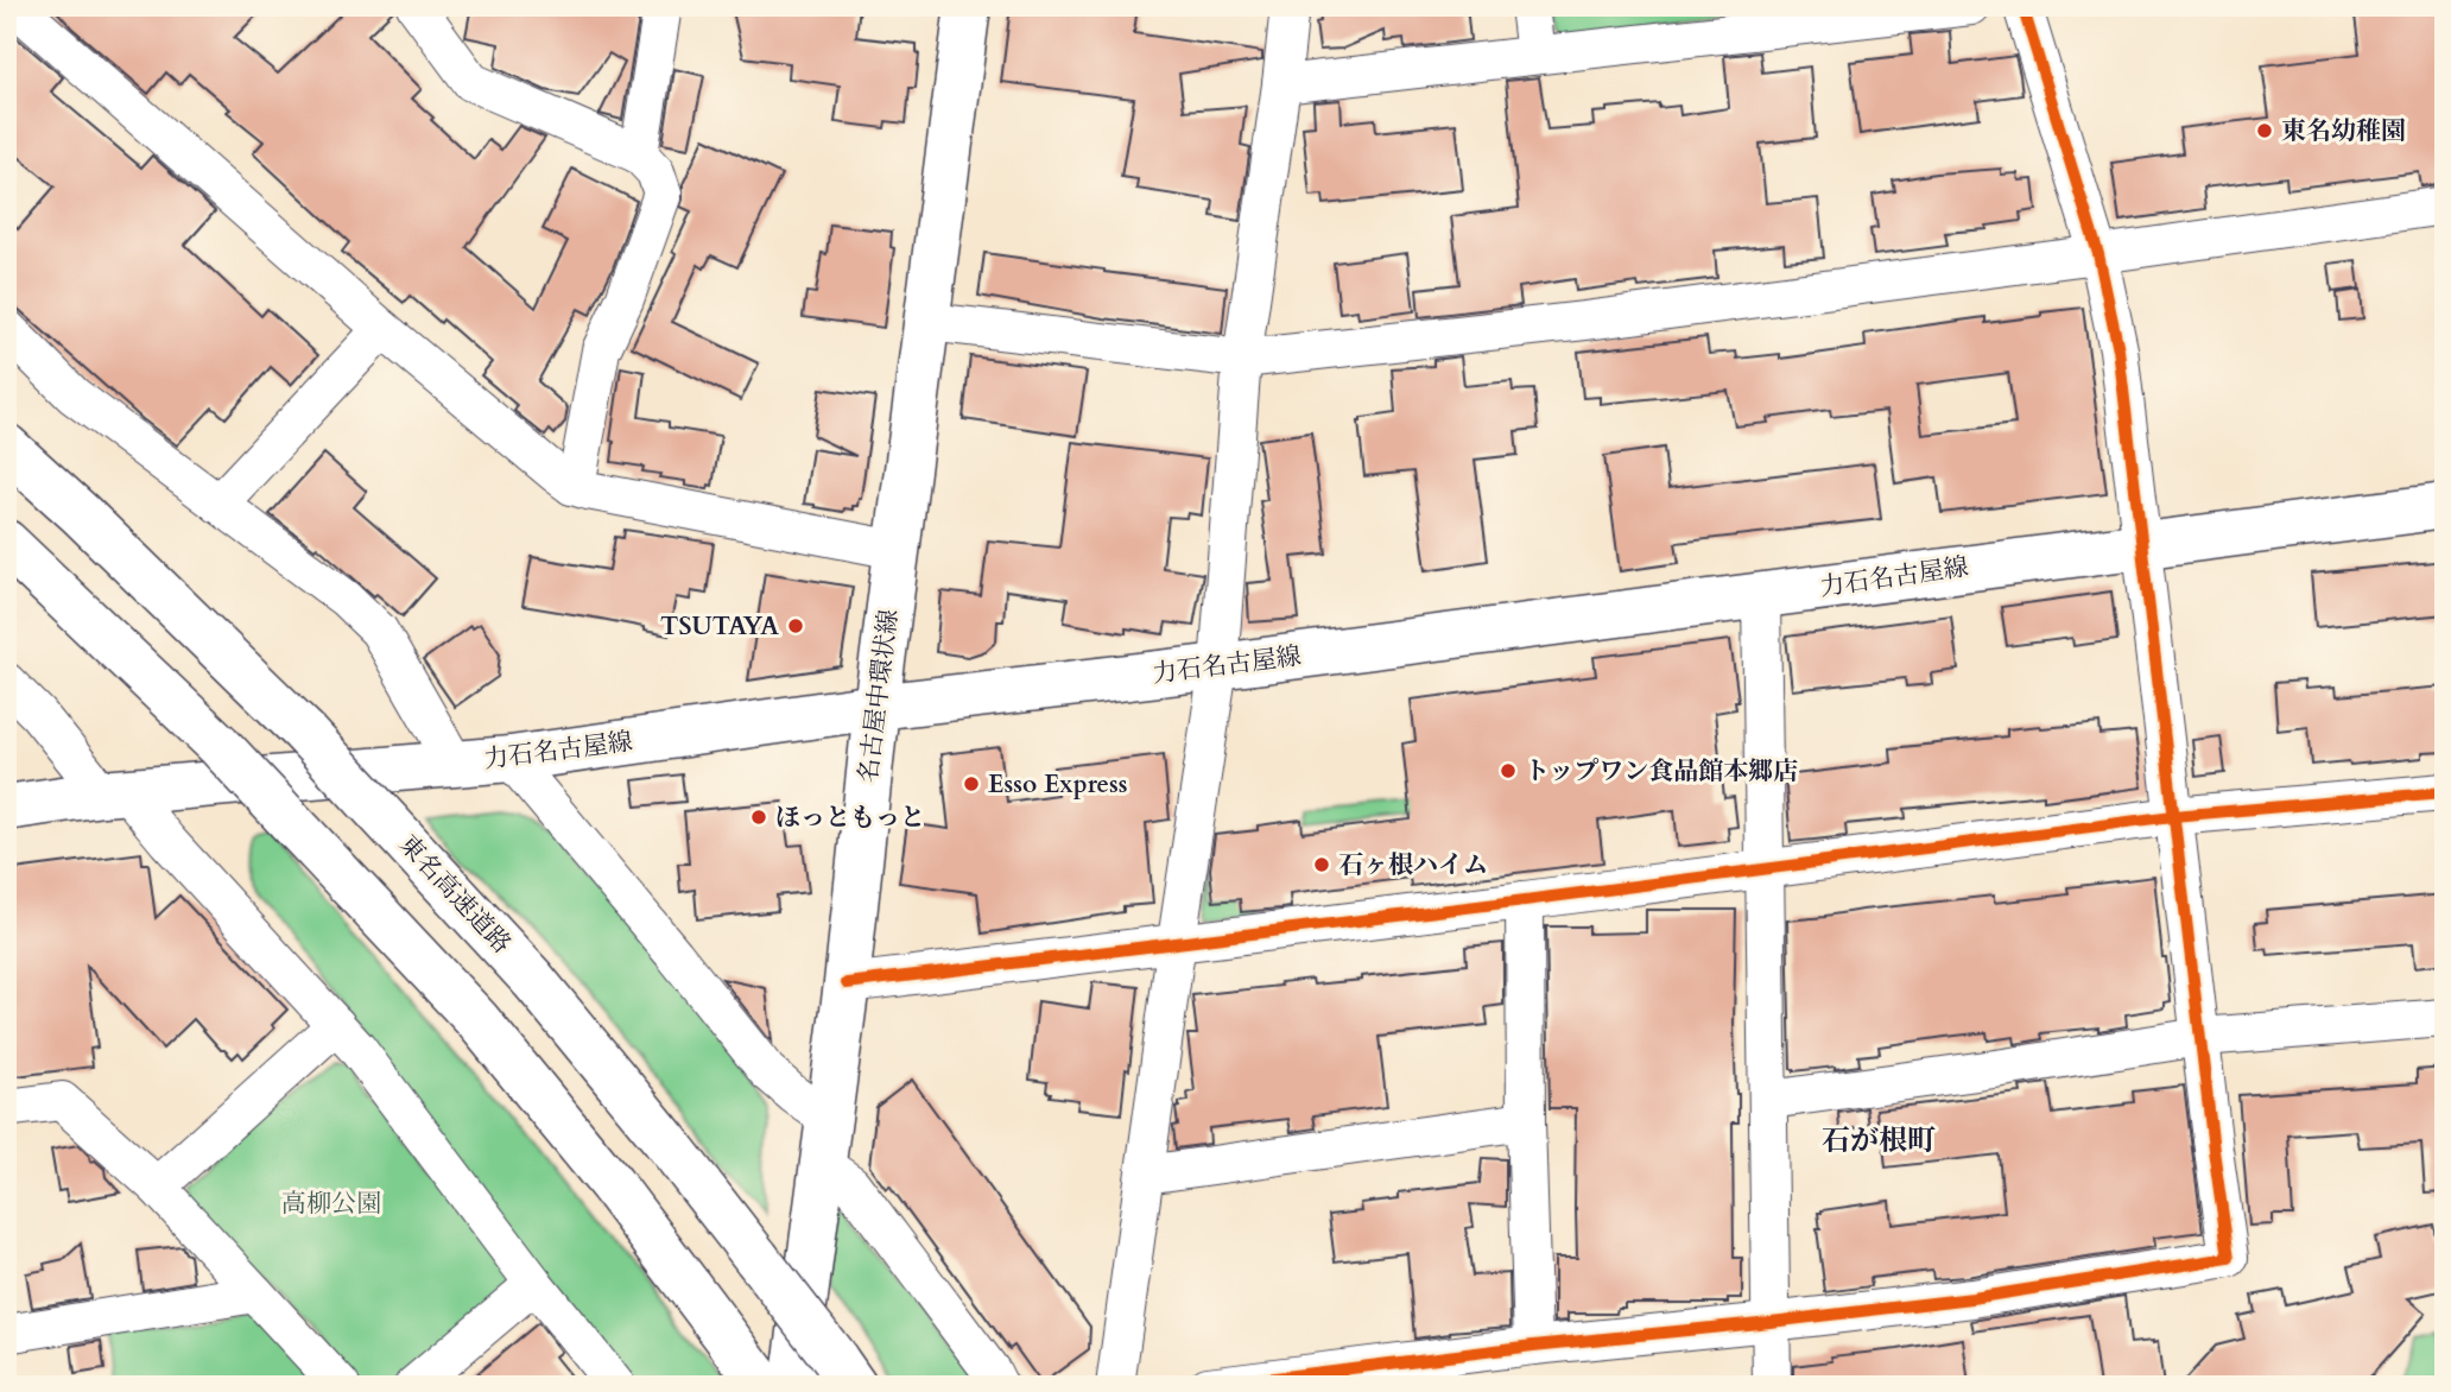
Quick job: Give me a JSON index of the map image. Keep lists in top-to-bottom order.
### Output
{
  "streets": {
    "main road": ["力石名古屋線", "名古屋中環状線", "東名高速道路"]
  },
  "crossings": [
    ["力石名古屋線", "名古屋中環状線"]
  ],
  "districts": ["石が根町"],
  "parks": ["高柳公園"],
  "places": [
    "東名幼稚園",
    "TSUTAYA",
    "トップワン食品館本郷店",
    "Esso Express",
    "ほっともっと",
    "石ヶ根ハイム"
  ]
}
